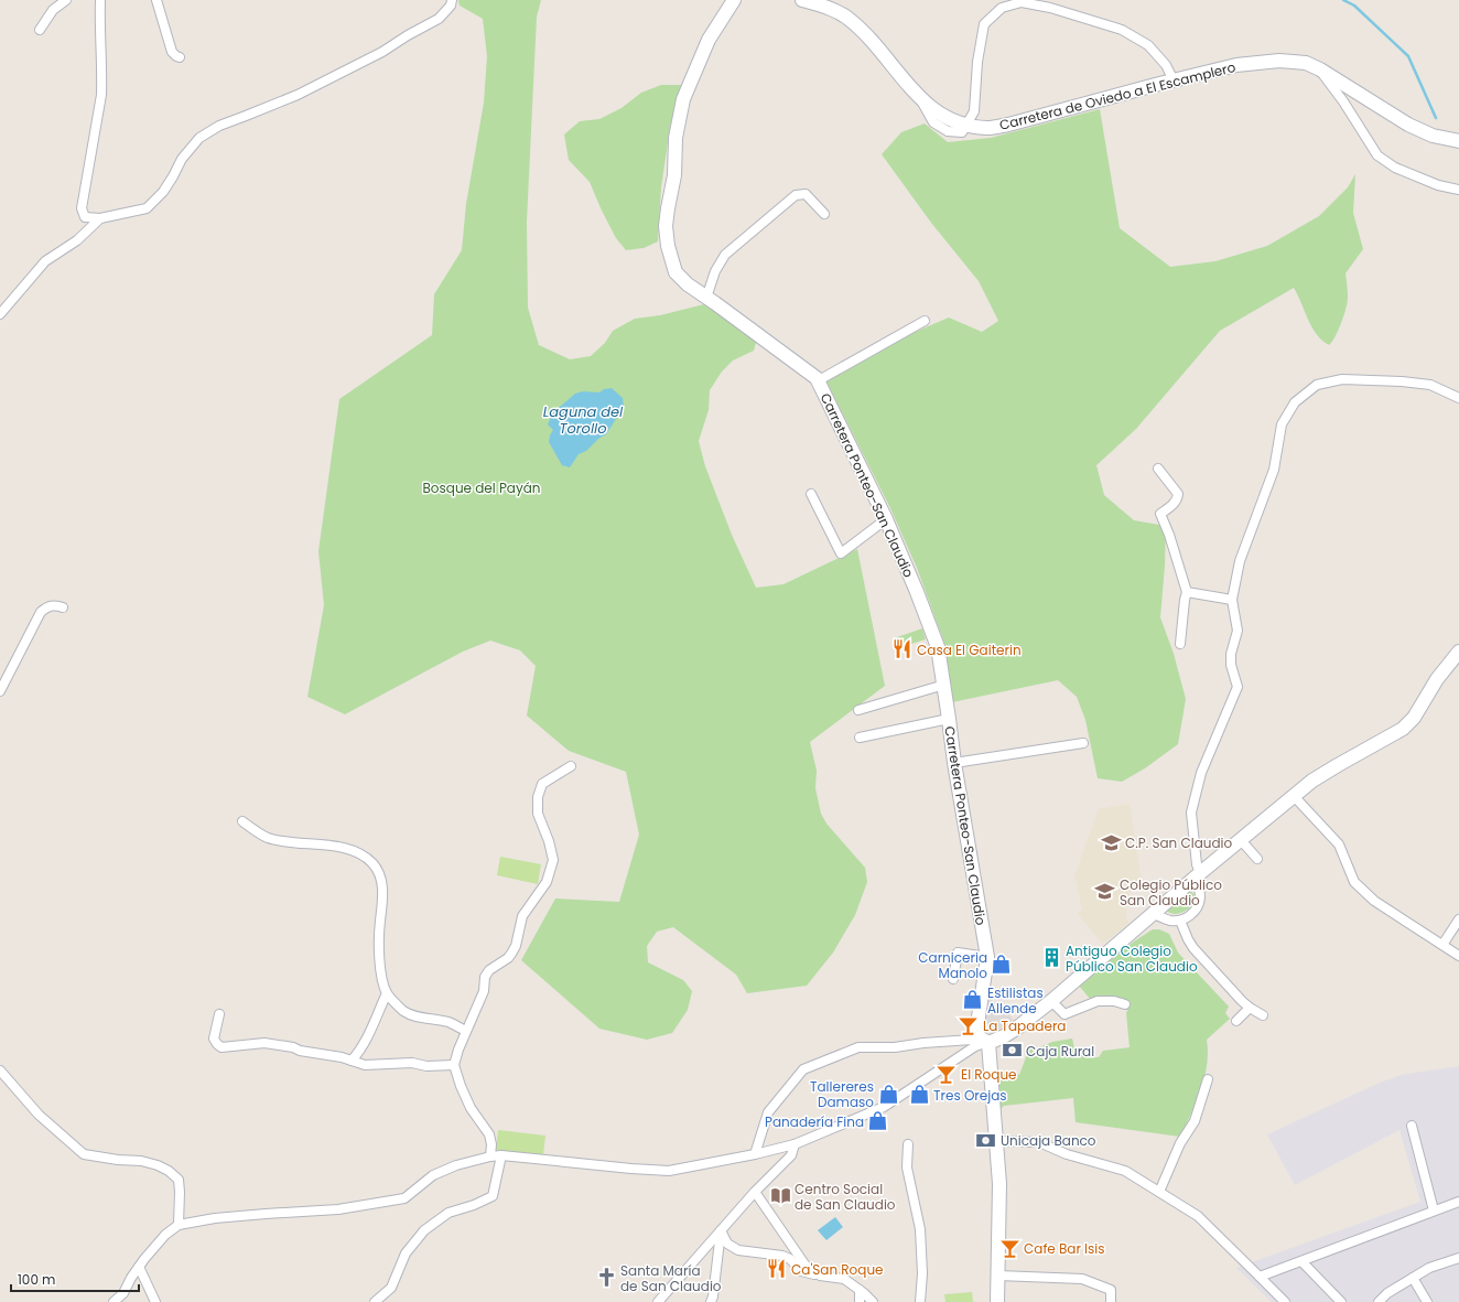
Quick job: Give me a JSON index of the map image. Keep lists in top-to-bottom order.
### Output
{
  "streets": {
    "street": ["Carretera de Oviedo a El Escamplero", "Carretera Ponteo-San Claudio"]
  },
  "water": ["Laguna del Torollo"],
  "parks": ["Bosque del Payán"],
  "places": {
    "restaurant": ["Casa El Gaiterin", "Ca'San Roque"],
    "school or university": ["C.P. San Claudio", "Colegio Público San Claudio"],
    "building": ["Antiguo Colegio Público San Claudio"],
    "shop": [
      "Carniceria Manolo",
      "Estilistas Allende",
      "Tallereres Damaso",
      "Tres Orejas",
      "Panadería Fina"
    ],
    "bar": ["La Tapadera", "El Roque", "Cafe Bar Isis"],
    "bank": ["Caja Rural", "Unicaja Banco"],
    "library": ["Centro Social de San Claudio"],
    "church": ["Santa María de San Claudio"]
  },
  "scale_bar": "100 m"
}
